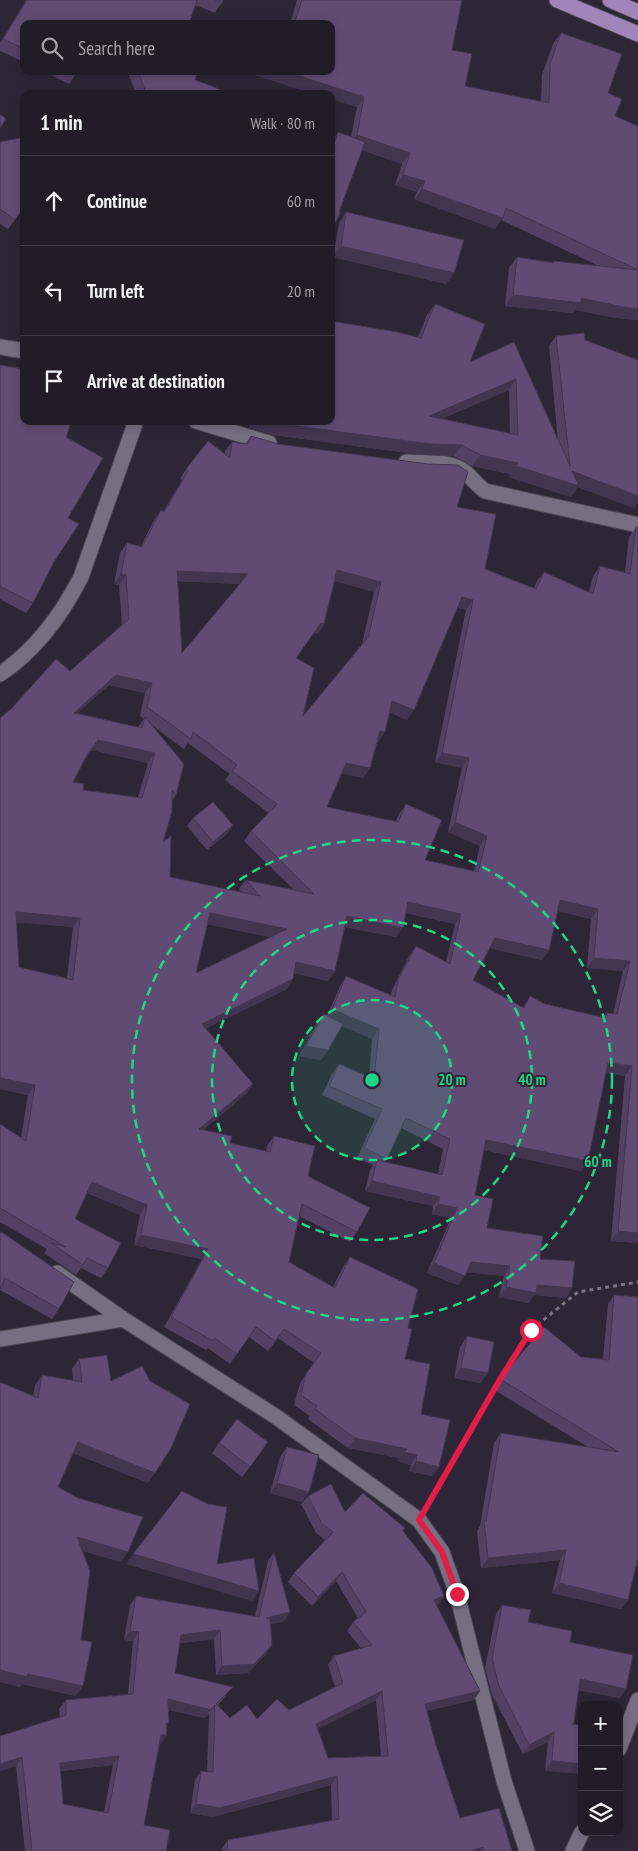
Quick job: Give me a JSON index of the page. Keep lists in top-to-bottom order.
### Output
{
  "page": {
    "search": "Search here",
    "heading": ["1 min", "Walk · 80 m"],
    "list": [
      ["Continue", "60 m"],
      ["Turn left", "20 m"],
      "Arrive at destination"
    ],
    "map_buttons": ["+", "−"]
  },
  "rings": ["20 m", "40 m", "60 m"]
}
